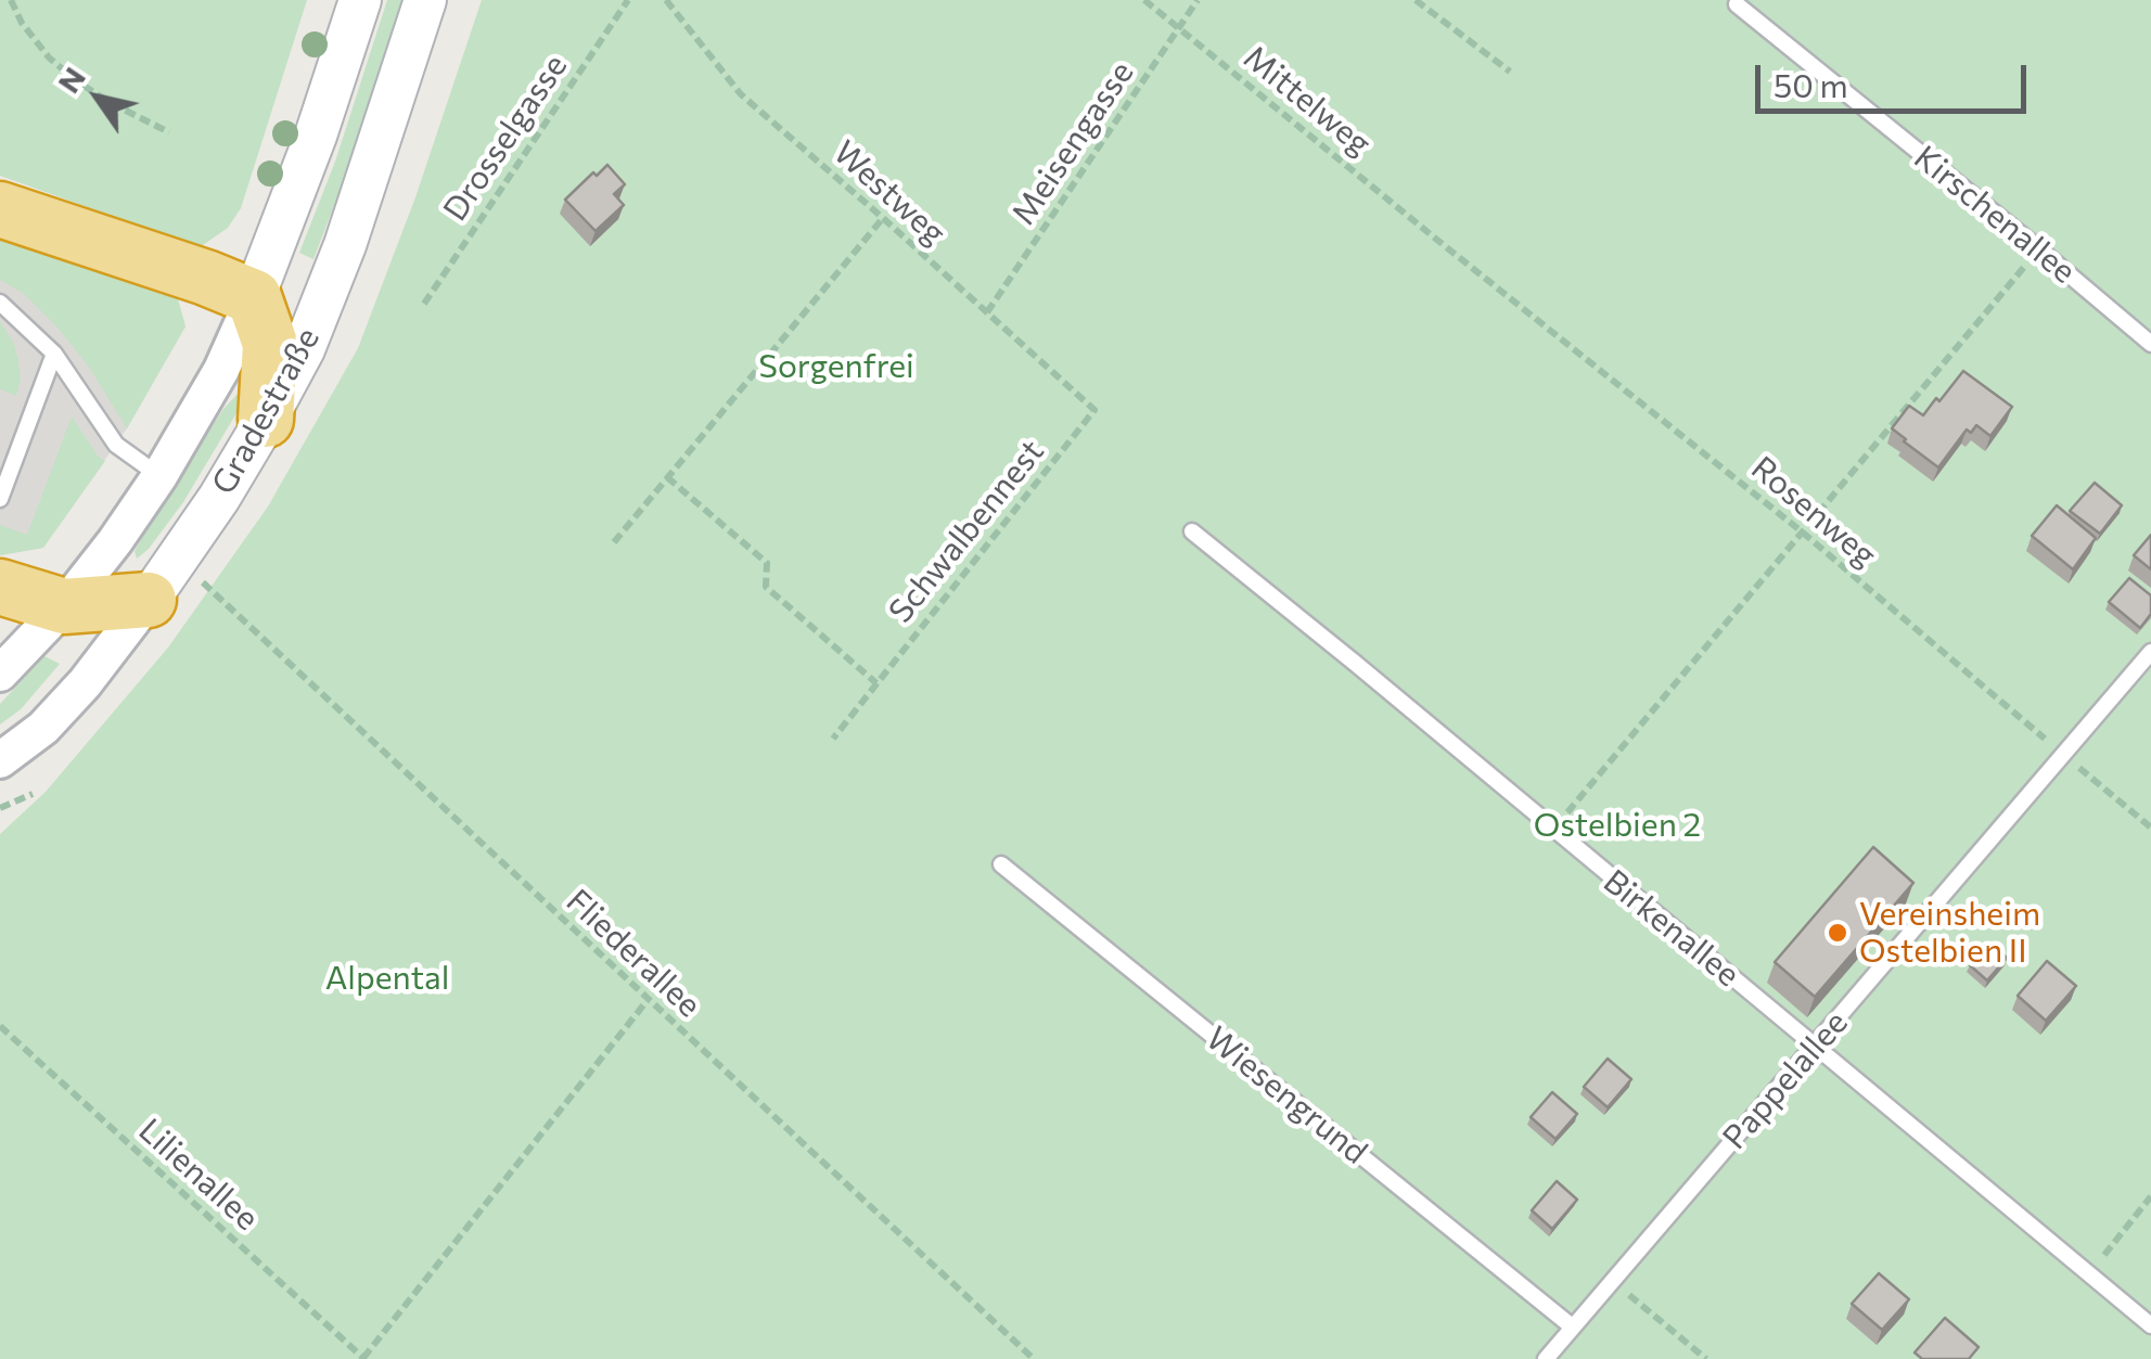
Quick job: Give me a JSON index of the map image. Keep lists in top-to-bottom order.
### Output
{
  "streets": {
    "main road": ["Gradestraße"],
    "lane": [
      "Kirschenallee",
      "Birkenallee",
      "Pappelallee",
      "Wiesengrund"
    ],
    "path": [
      "Mittelweg",
      "Drosselgasse",
      "Meisengasse",
      "Westweg",
      "Rosenweg",
      "Schwalbennest",
      "Fliederallee",
      "Lilienallee"
    ]
  },
  "crossings": [
    ["Mittelweg", "Meisengasse"],
    ["Mittelweg", "Rosenweg"],
    ["Meisengasse", "Westweg"],
    ["Westweg", "Schwalbennest"],
    ["Rosenweg", "Pappelallee"],
    ["Birkenallee", "Pappelallee"],
    ["Pappelallee", "Wiesengrund"]
  ],
  "parks": ["Sorgenfrei", "Ostelbien 2", "Alpental"],
  "places": ["Vereinsheim Ostelbien II"],
  "scale_bar": "50 m",
  "north": "top left"
}
